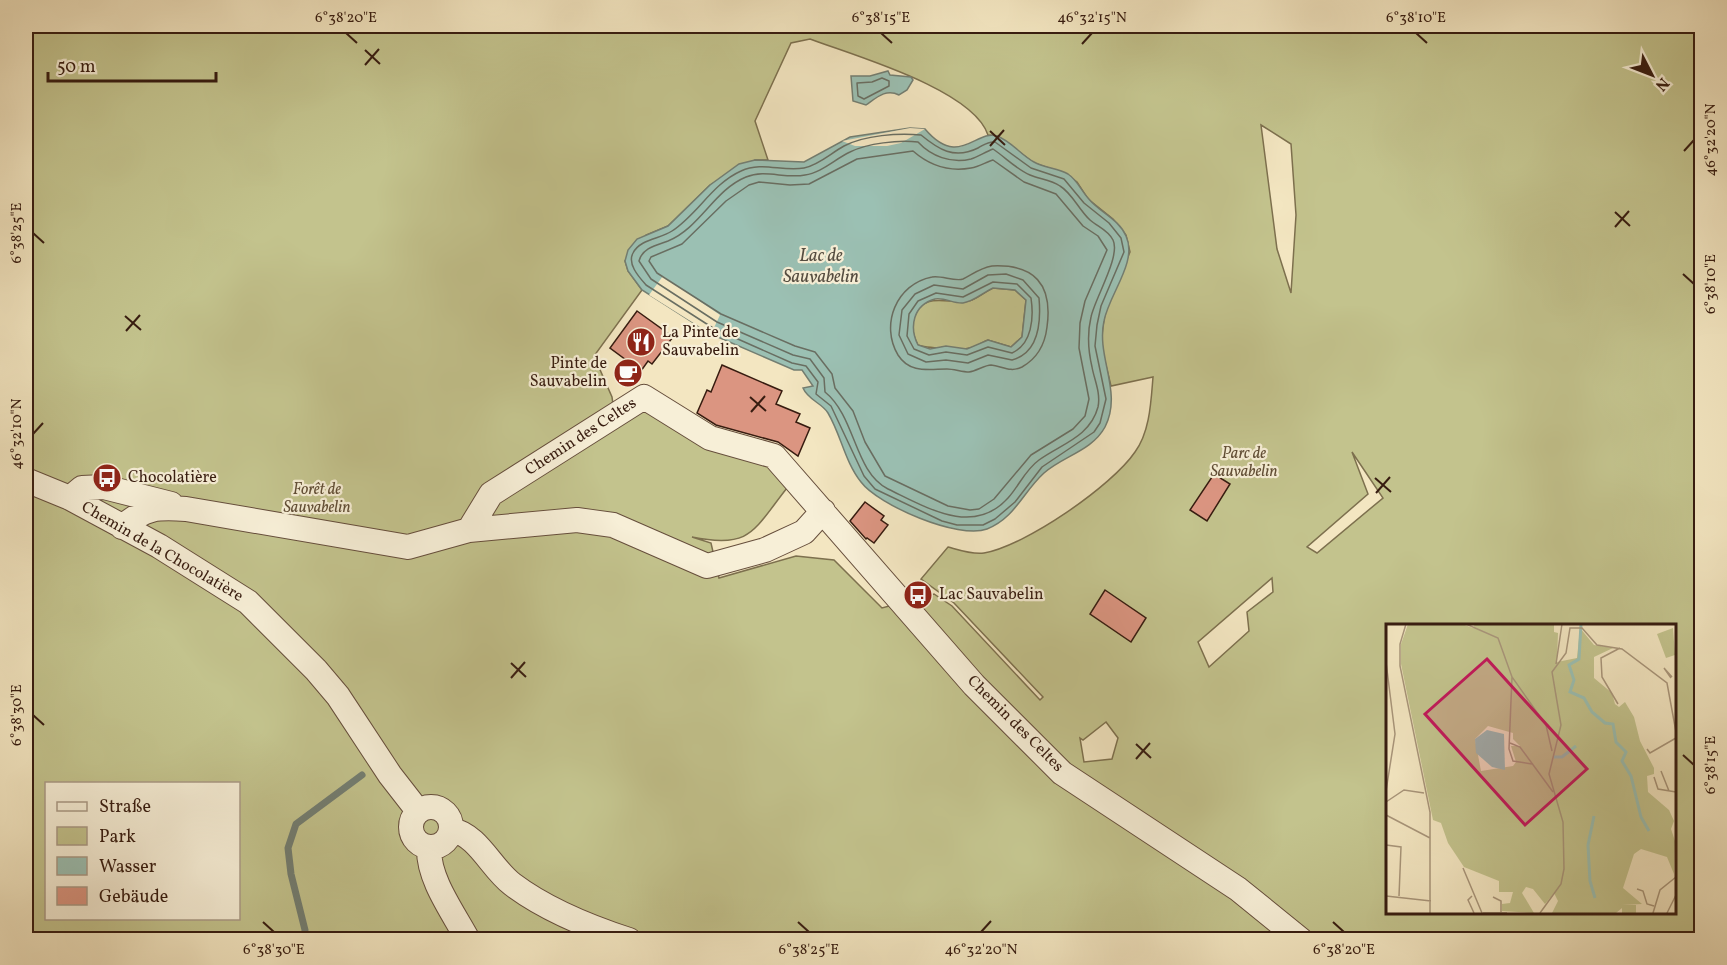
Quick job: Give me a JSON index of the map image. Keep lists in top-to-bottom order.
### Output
{
  "streets": {
    "street": ["Chemin des Celtes", "Chemin de la Chocolatière"]
  },
  "water": ["Lac de Sauvabelin"],
  "parks": ["Parc de Sauvabelin", "Forêt de Sauvabelin"],
  "places": {
    "restaurant": ["La Pinte de Sauvabelin"],
    "cafe": ["Pinte de Sauvabelin"],
    "bus stop": ["Chocolatière", "Lac Sauvabelin"]
  },
  "legend": [
    "Straße",
    "Park",
    "Wasser",
    "Gebäude"
  ],
  "scale_bar": "50 m",
  "north": "bottom right",
  "coordinates": [
    "6°38'20\"E",
    "6°38'15\"E",
    "46°32'15\"N",
    "6°38'10\"E",
    "46°32'20\"N",
    "6°38'25\"E",
    "46°32'10\"N",
    "6°38'30\"E"
  ]
}
